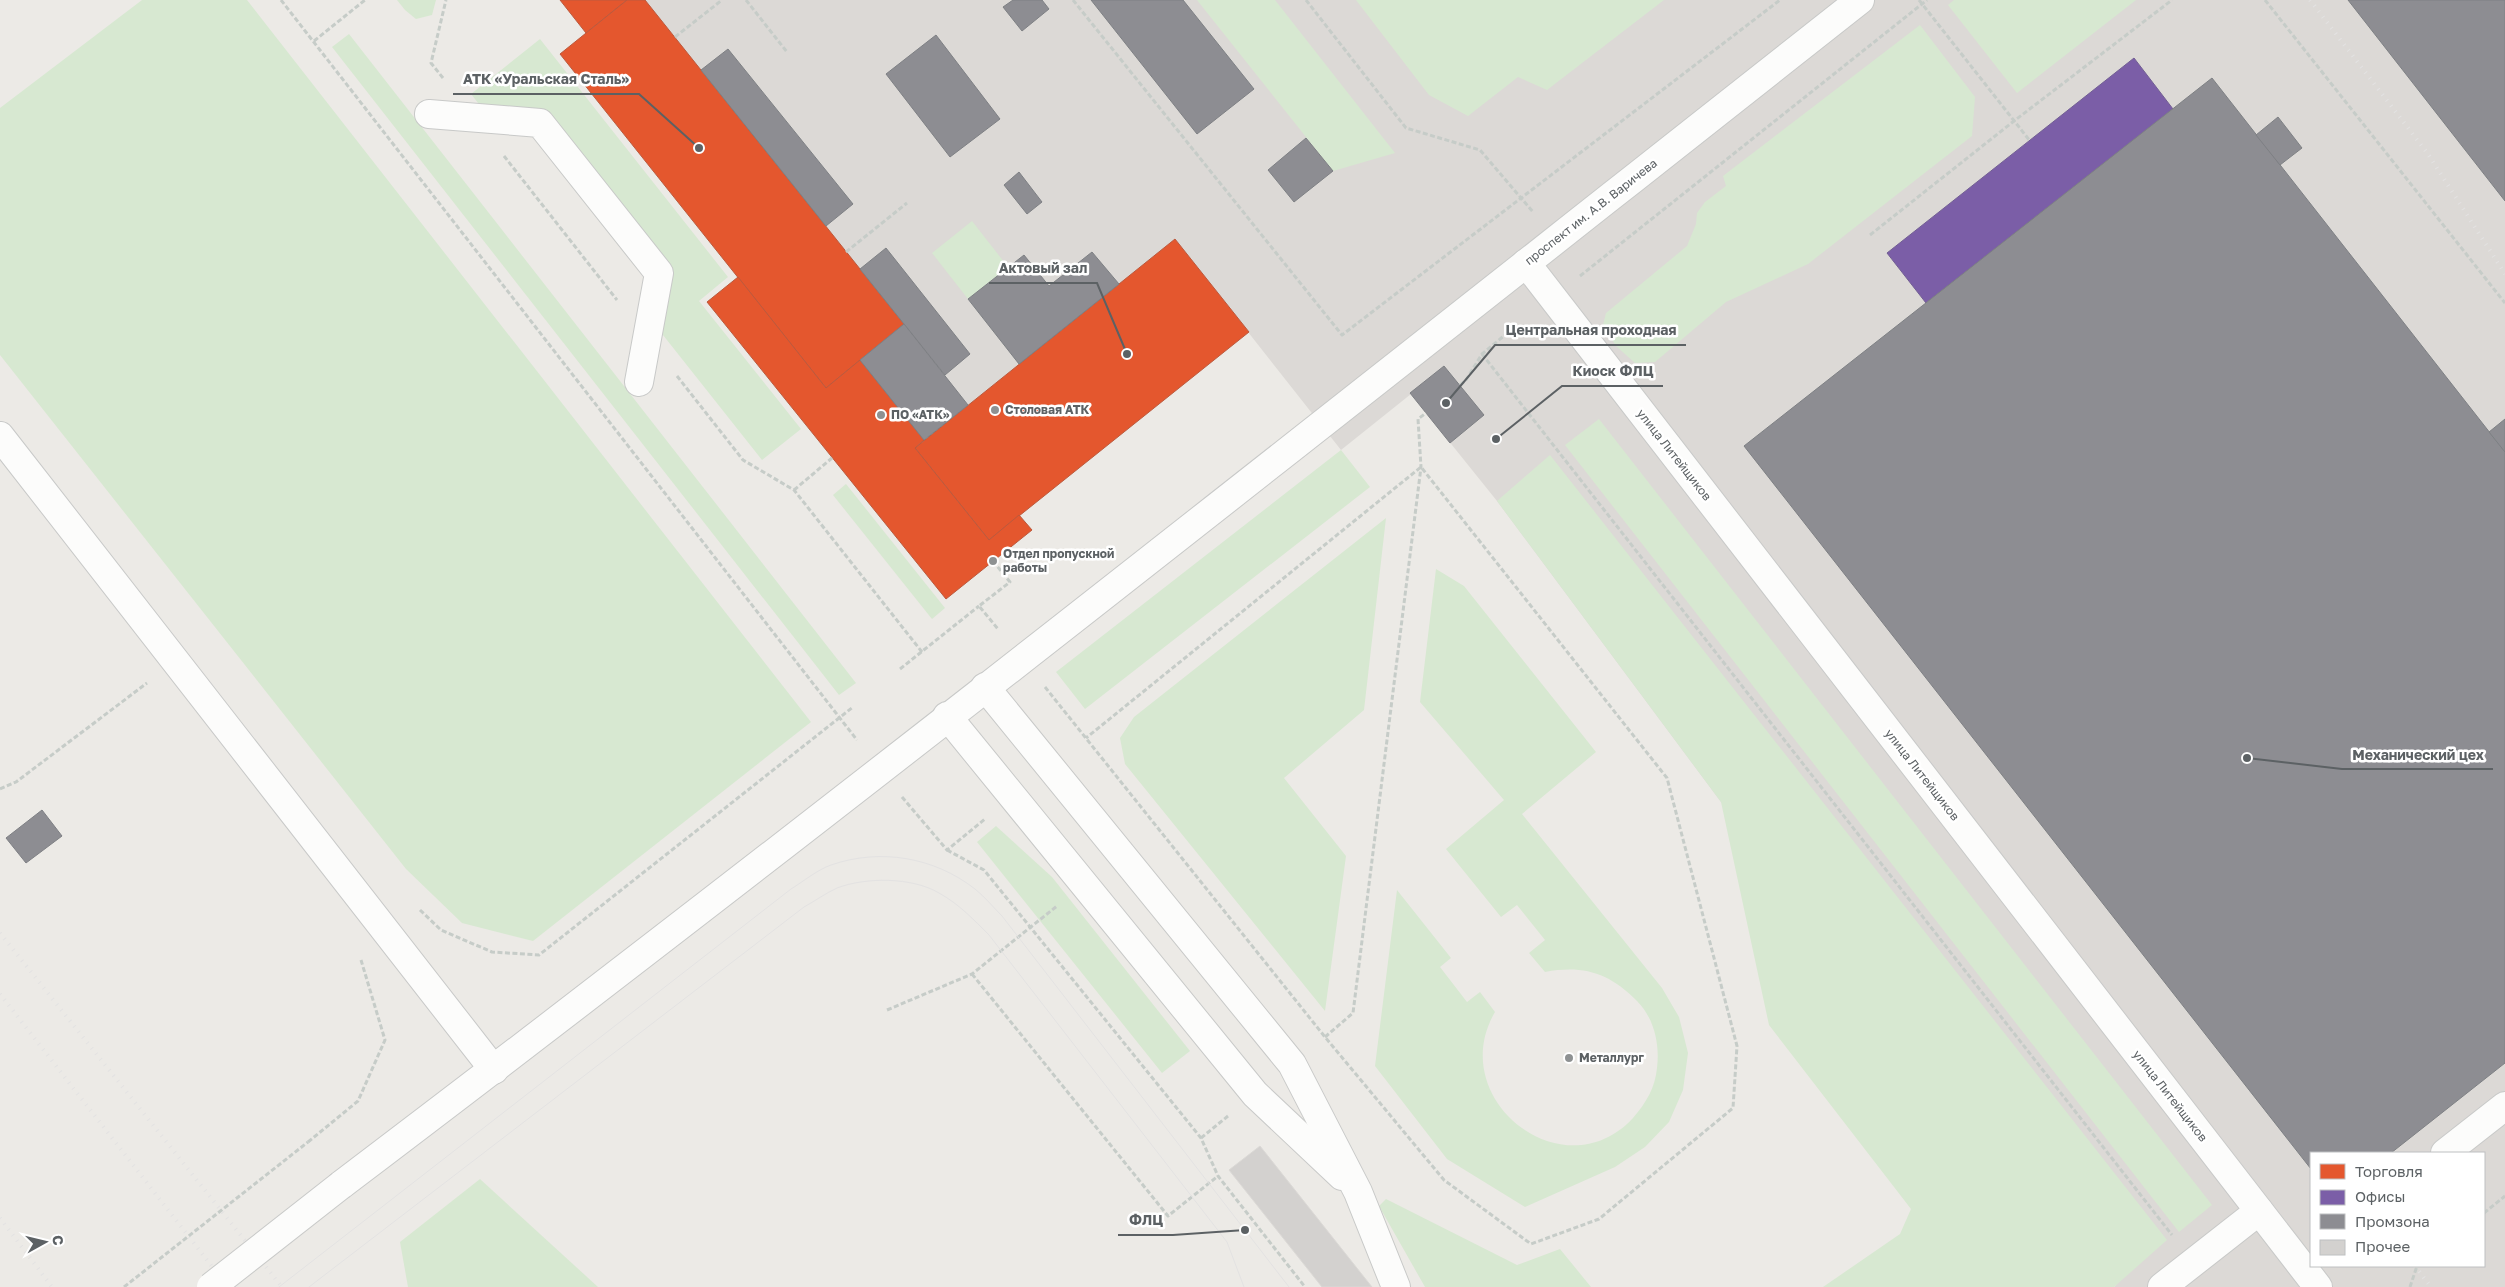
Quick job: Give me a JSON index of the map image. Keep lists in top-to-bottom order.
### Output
{
  "streets": {
    "street": ["проспект им. А.В. Варичева", "улица Литейщиков"]
  },
  "crossings": [
    ["проспект им. А.В. Варичева", "улица Литейщиков"]
  ],
  "places": [
    "АТК «Уральская Сталь»",
    "Актовый зал",
    "Центральная проходная",
    "Столовая АТК",
    "ПО «АТК»",
    "Киоск ФЛЦ",
    "Отдел пропускной работы",
    "Механический цех",
    "Металлург",
    "ФЛЦ"
  ],
  "legend": [
    "Торговля",
    "Офисы",
    "Промзона",
    "Прочее"
  ],
  "north": "right"
}
